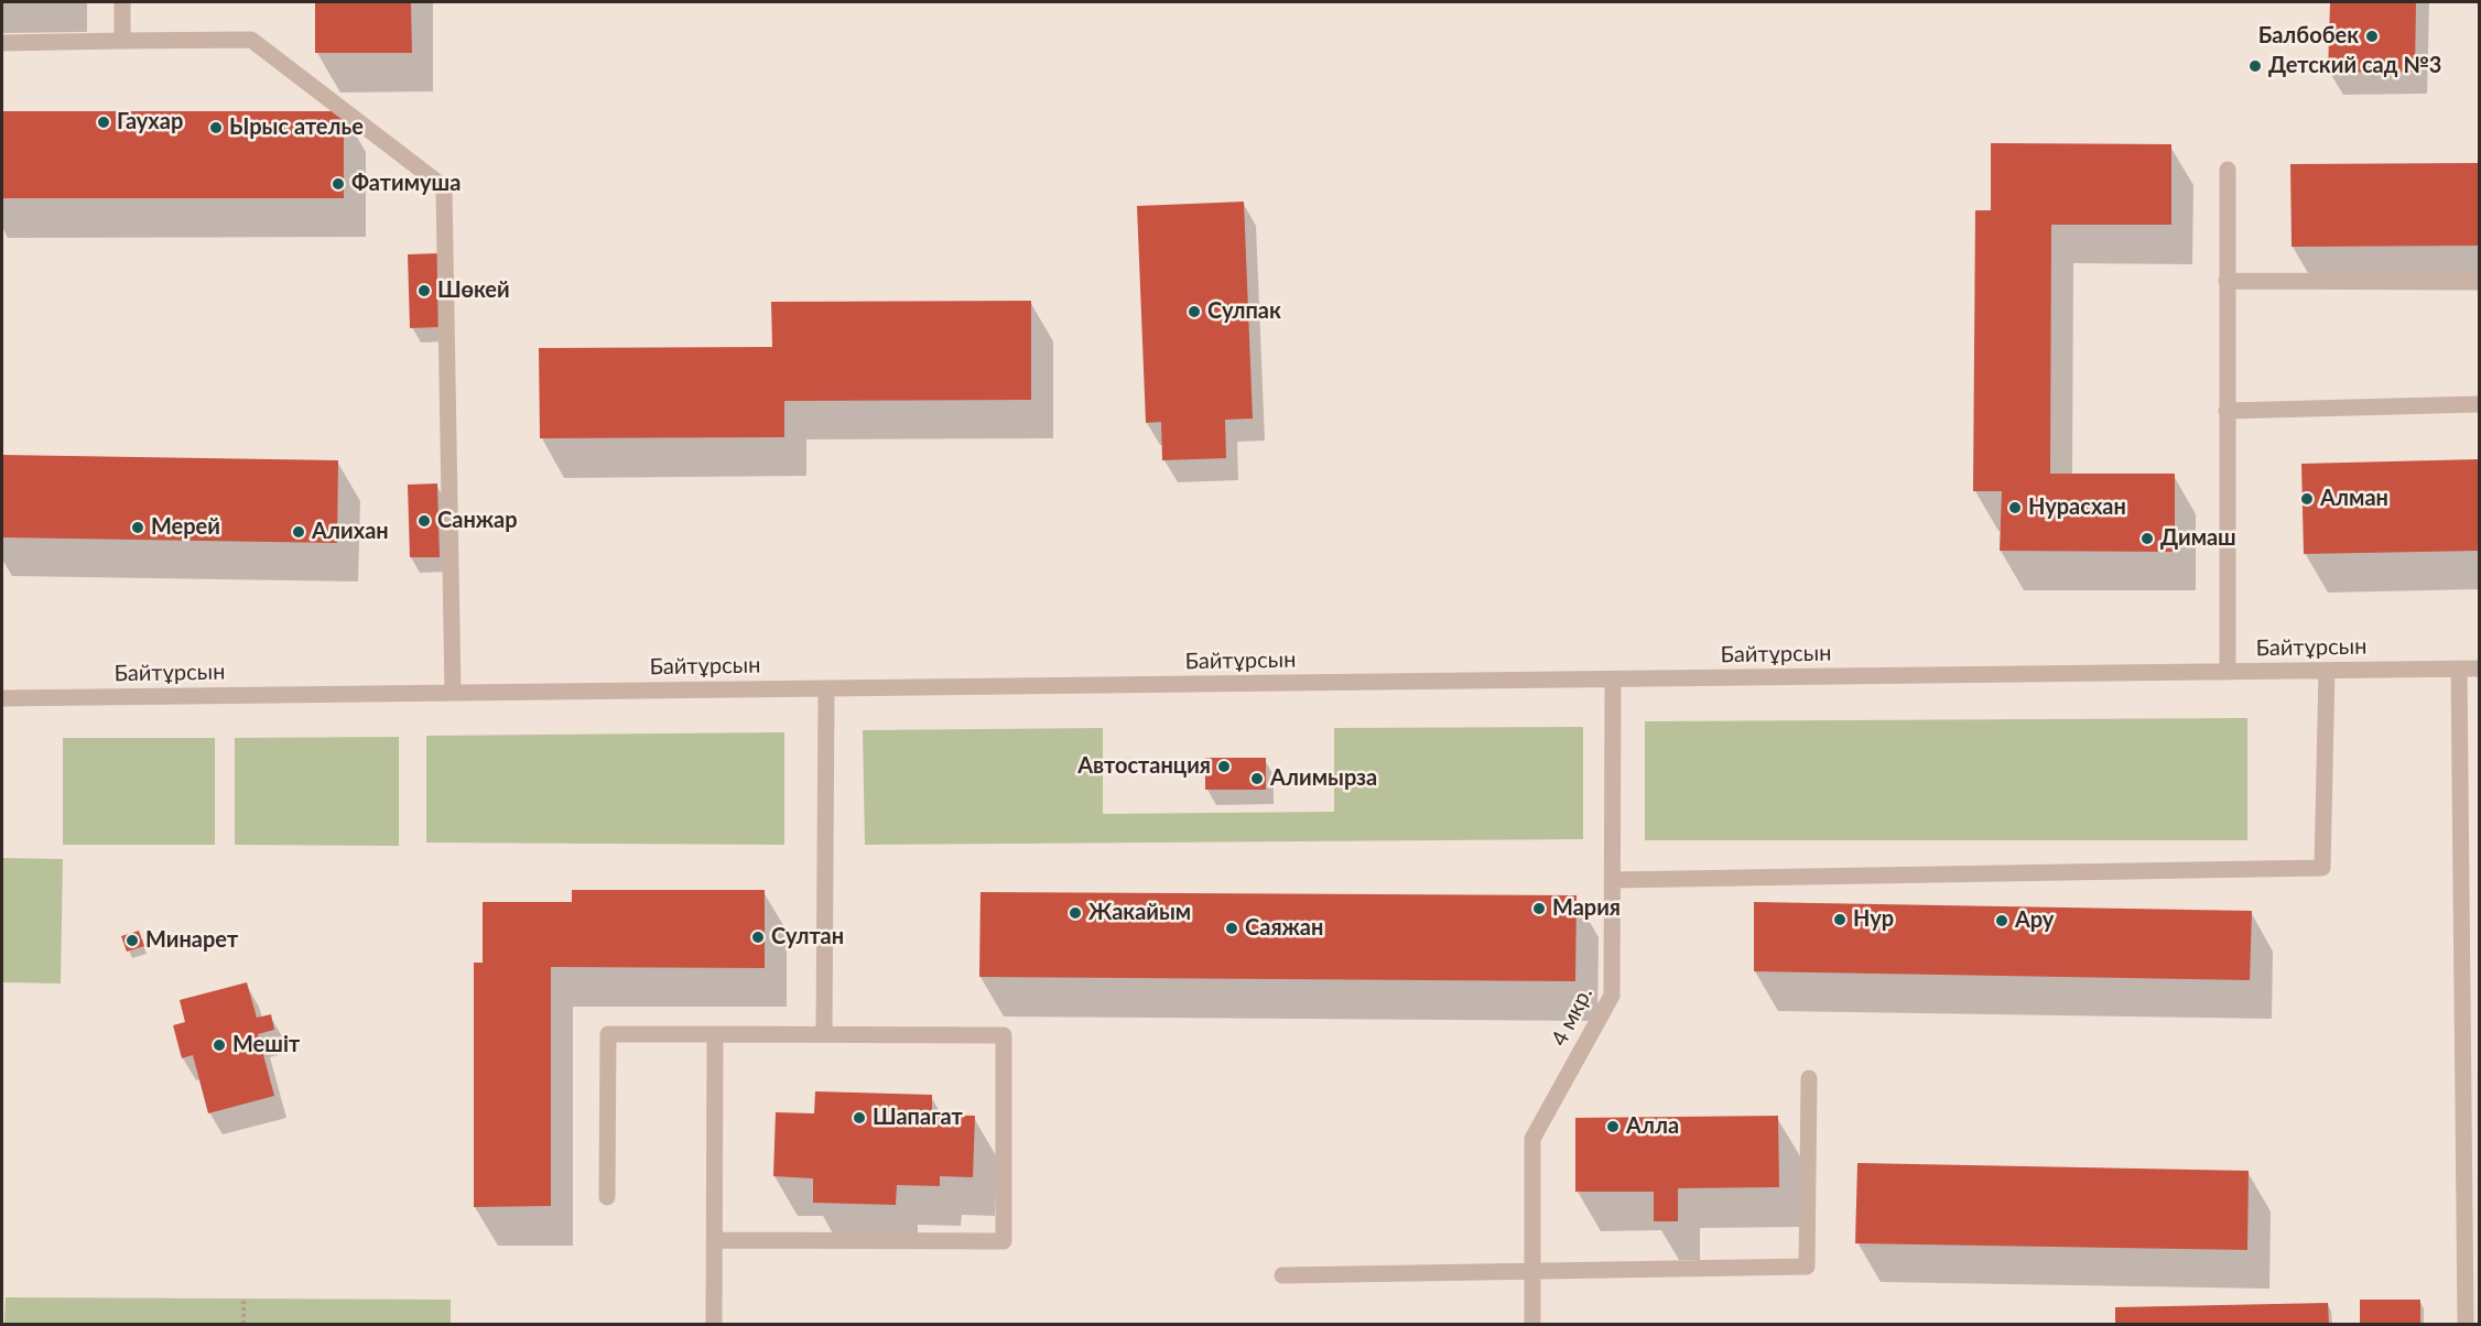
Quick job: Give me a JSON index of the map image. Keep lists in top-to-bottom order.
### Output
{
  "streets": {
    "street": ["Байтұрсын", "4 мкр."]
  },
  "crossings": [
    ["Байтұрсын", "4 мкр."]
  ],
  "places": [
    "Балбобек",
    "Детский сад №3",
    "Гаухар",
    "Ырыс ателье",
    "Фатимуша",
    "Шөкей",
    "Сулпак",
    "Алман",
    "Нурасхан",
    "Санжар",
    "Мерей",
    "Алихан",
    "Димаш",
    "Автостанция",
    "Алимырза",
    "Мария",
    "Жакайым",
    "Нур",
    "Ару",
    "Саяжан",
    "Султан",
    "Минарет",
    "Мешіт",
    "Шапагат",
    "Алла"
  ]
}
